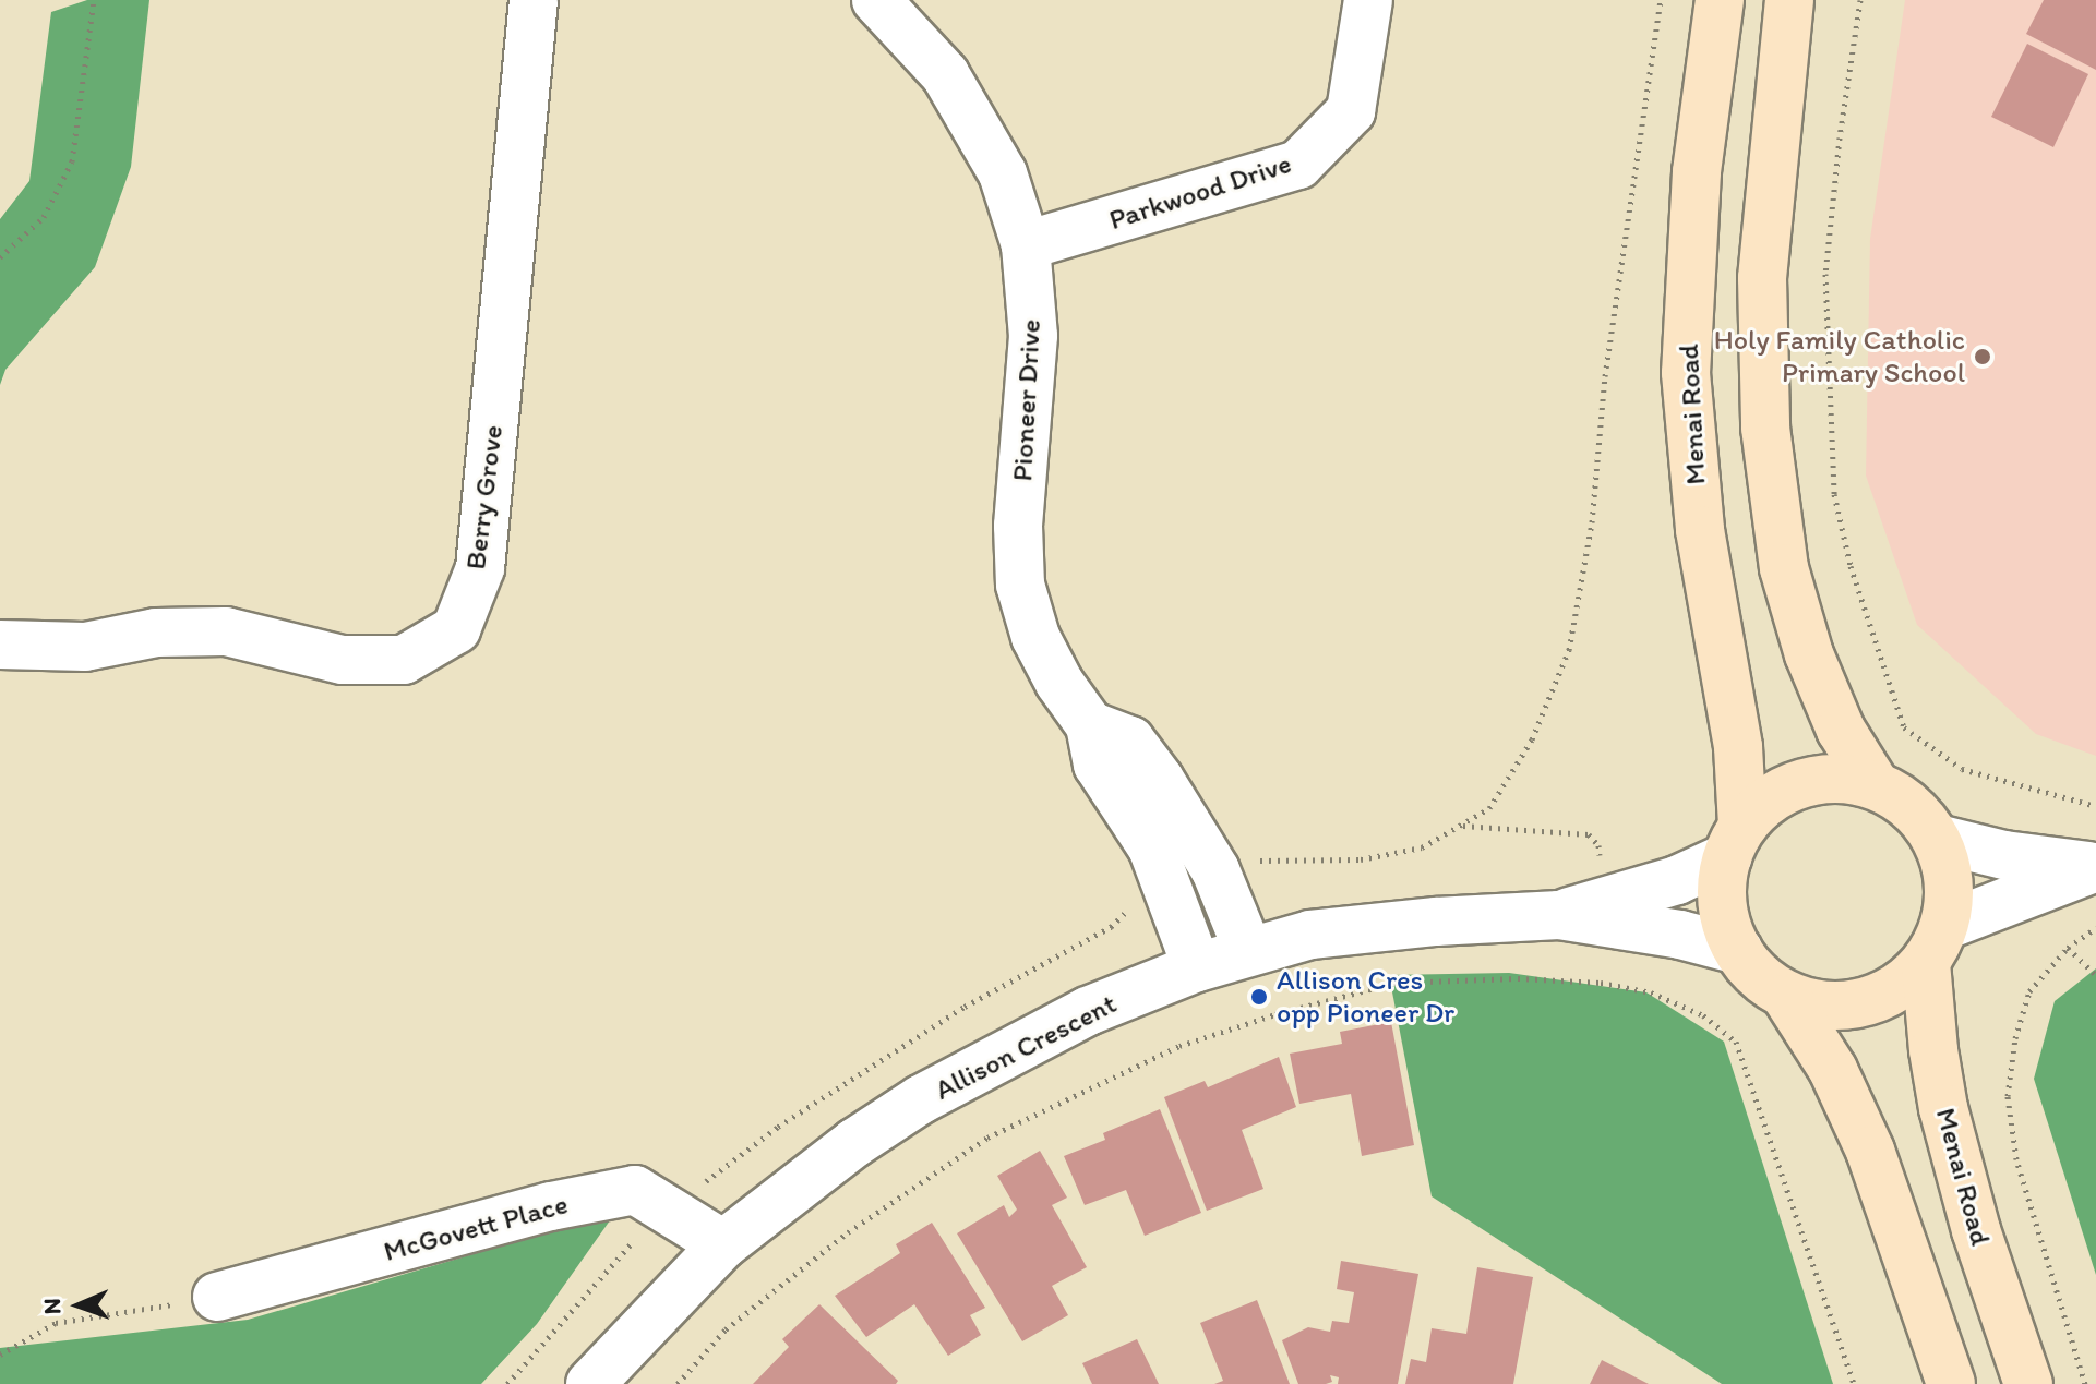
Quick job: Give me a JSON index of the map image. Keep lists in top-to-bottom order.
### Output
{
  "streets": {
    "main road": ["Menai Road"],
    "street": [
      "Parkwood Drive",
      "Pioneer Drive",
      "Berry Grove",
      "Allison Crescent",
      "McGovett Place"
    ]
  },
  "crossings": [
    ["Parkwood Drive", "Pioneer Drive"],
    ["Pioneer Drive", "Allison Crescent"],
    ["Allison Crescent", "McGovett Place"]
  ],
  "places": ["Holy Family Catholic Primary School", "Allison Cres opp Pioneer Dr"],
  "north": "left"
}
